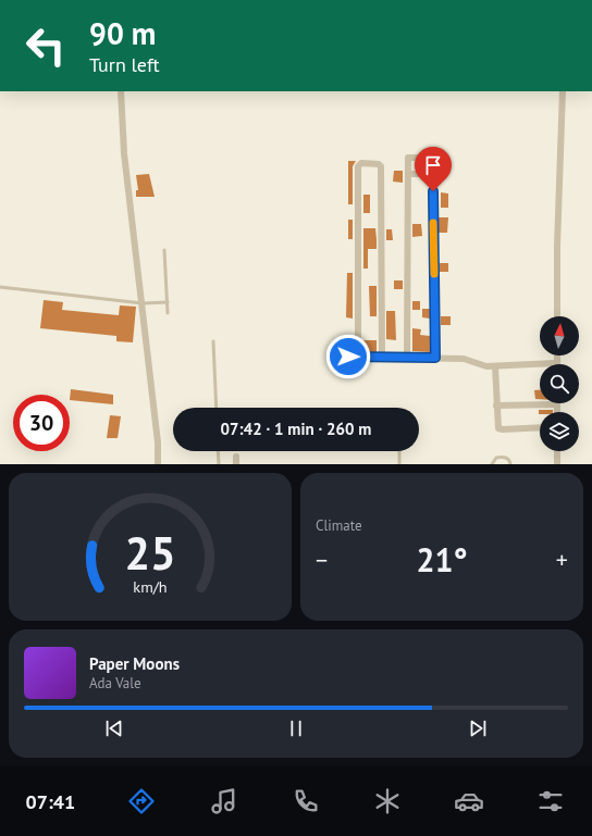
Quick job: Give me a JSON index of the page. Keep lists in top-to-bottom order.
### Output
{
  "north": "top",
  "page": {
    "turn": ["90 m", "Turn left"],
    "limit": "30",
    "trip": "07:42 · 1 min · 260 m",
    "tile": "Climate",
    "heat": ["−", "21°", "+"],
    "song": ["Paper Moons", "Ada Vale"],
    "tabs": "07:41",
    "gauge": ["25", "km/h"]
  }
}
